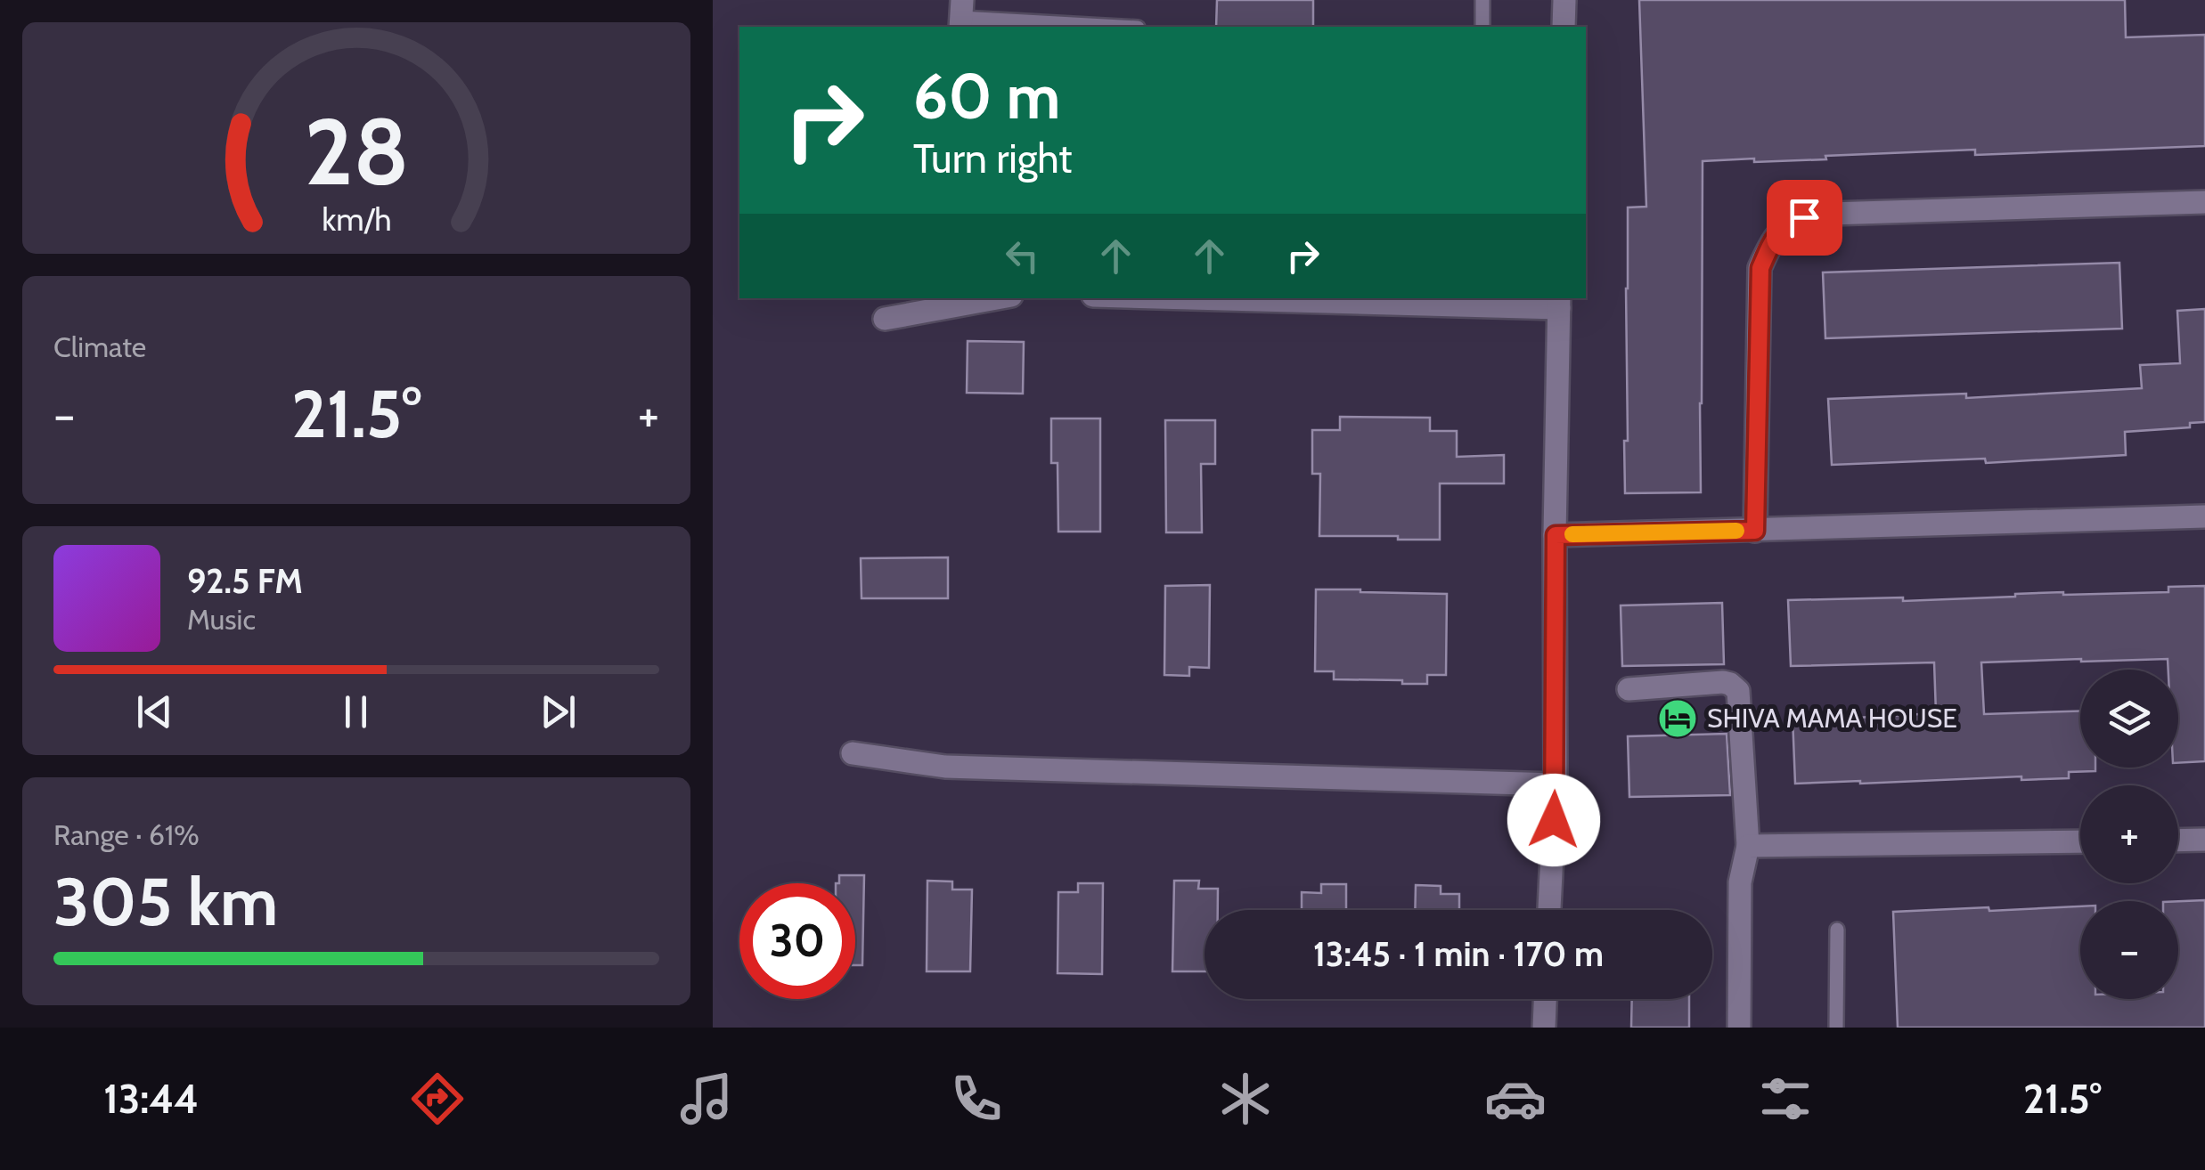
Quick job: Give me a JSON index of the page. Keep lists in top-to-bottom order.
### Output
{
  "places": {
    "hotel": ["SHIVA MAMA HOUSE"]
  },
  "page": {
    "turn": ["60 m", "Turn right"],
    "tile": [
      "Climate",
      ["Range · 61%", "305 km"]
    ],
    "heat": ["−", "21.5°", "+"],
    "song": ["92.5 FM", "Music"],
    "map_buttons": ["+", "−"],
    "limit": "30",
    "trip": "13:45 · 1 min · 170 m",
    "tabs": ["13:44", "21.5°"],
    "gauge": ["28", "km/h"]
  }
}
